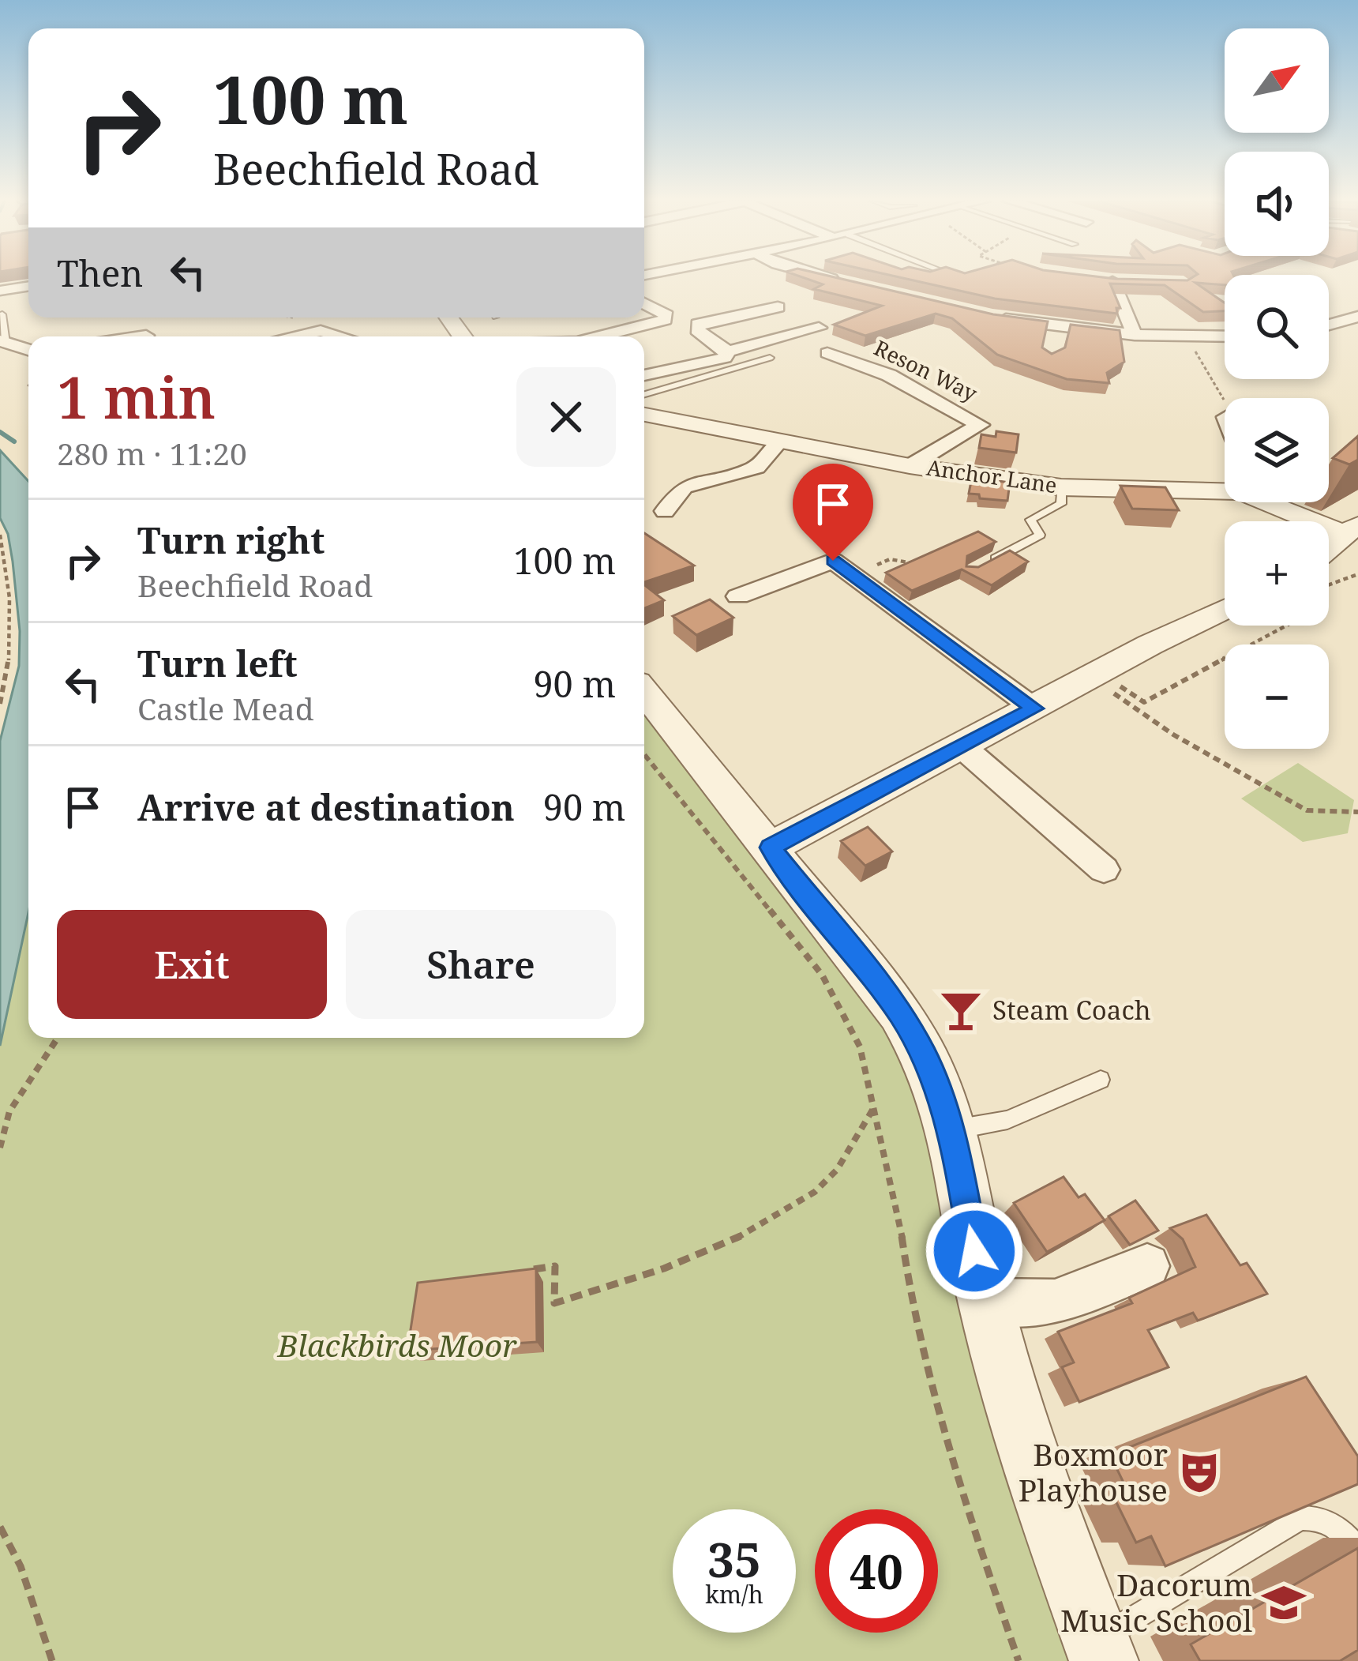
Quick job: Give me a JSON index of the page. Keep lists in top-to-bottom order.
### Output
{
  "streets": {
    "street": ["Reson Way", "Anchor Lane"]
  },
  "crossings": [
    ["Reson Way", "Anchor Lane"]
  ],
  "parks": ["Blackbirds Moor"],
  "places": {
    "bar": ["Steam Coach"],
    "theatre": ["Boxmoor Playhouse"],
    "school or university": ["Dacorum Music School"]
  },
  "north": "top right",
  "page": {
    "map_buttons": ["+", "−"],
    "turn": ["100 m", "Beechfield Road"],
    "then": "Then",
    "heading": ["1 min", "280 m · 11:20"],
    "list": [
      {
        "name": "Turn right",
        "note": "Beechfield Road",
        "value": "100 m"
      },
      {
        "name": "Turn left",
        "note": "Castle Mead",
        "value": "90 m"
      },
      {
        "name": "Arrive at destination",
        "value": "90 m"
      }
    ],
    "buttons": ["Exit", "Share"],
    "speed": "35 km/h",
    "limit": "40"
  }
}
